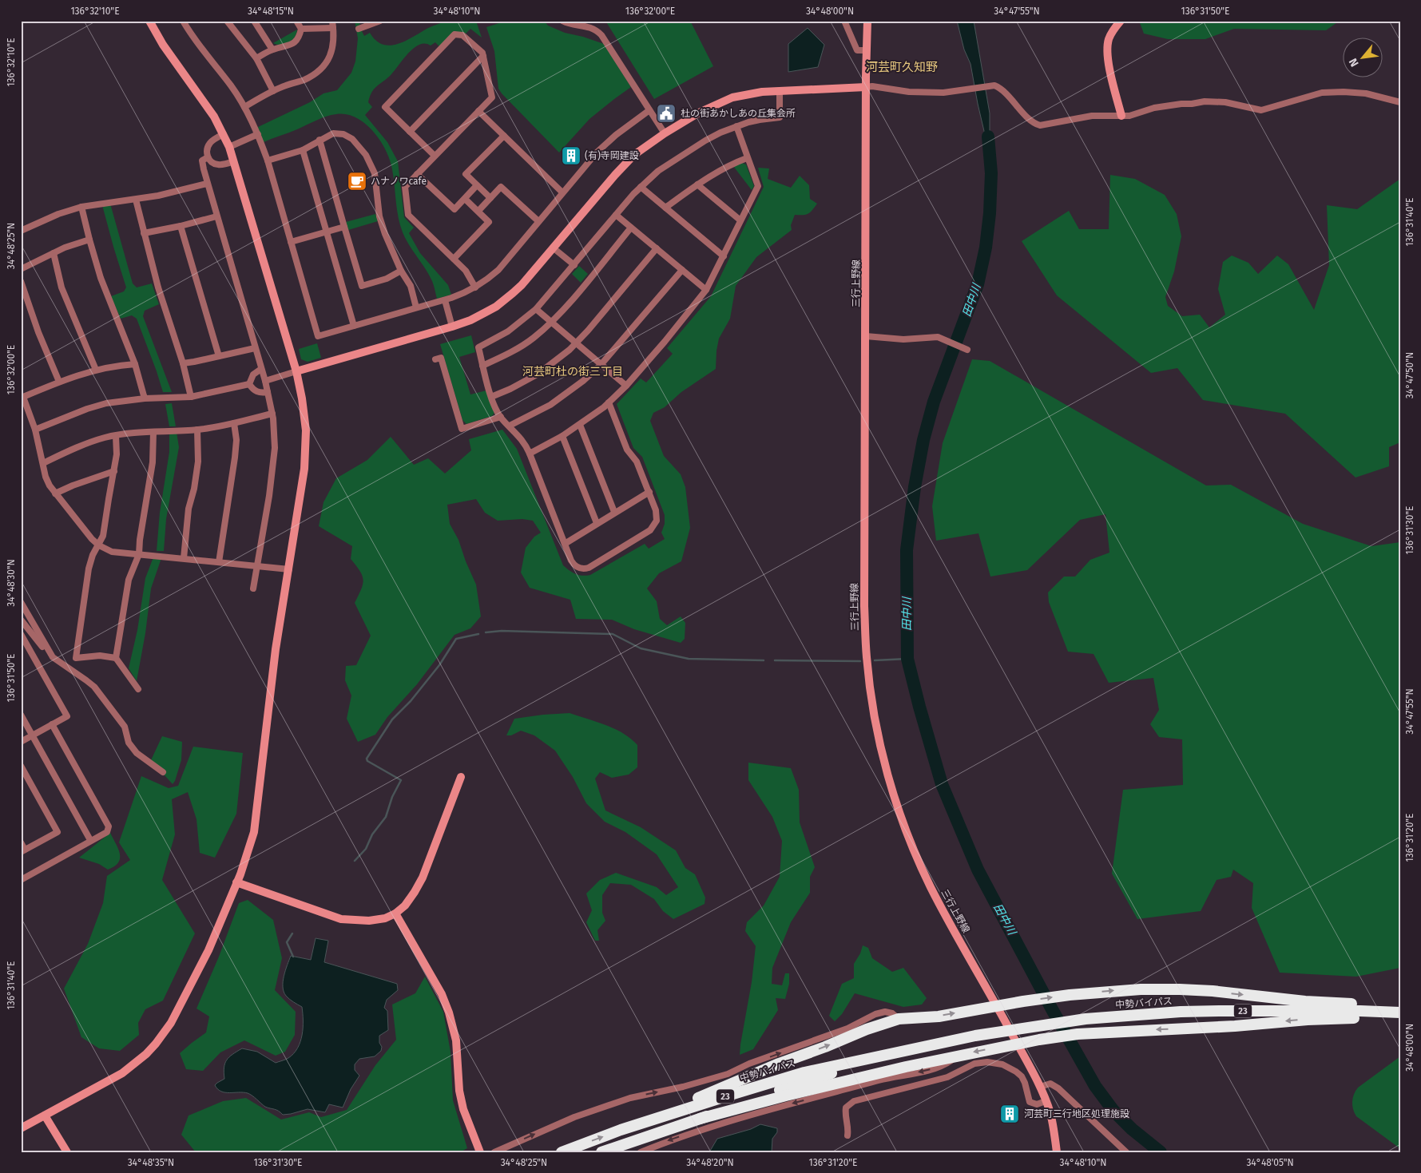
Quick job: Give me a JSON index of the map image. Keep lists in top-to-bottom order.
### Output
{
  "streets": {
    "highway": ["中勢バイパス", "23"],
    "street": ["三行上野線"]
  },
  "districts": ["河芸町久知野", "河芸町杜の街三丁目"],
  "water": ["田中川"],
  "places": {
    "public building": ["杜の街あかしあの丘集会所"],
    "building": ["(有)寺岡建設", "河芸町三行地区処理施設"],
    "cafe": ["ハナノワcafe"]
  },
  "north": "bottom left",
  "coordinates": [
    "136°32'10\"E",
    "34°48'15\"N",
    "34°48'10\"N",
    "136°32'00\"E",
    "34°48'00\"N",
    "34°47'55\"N",
    "136°31'50\"E",
    "136°31'40\"E",
    "34°48'25\"N",
    "34°47'50\"N",
    "136°31'30\"E",
    "34°48'30\"N",
    "136°31'20\"E",
    "34°48'35\"N",
    "34°48'20\"N",
    "34°48'05\"N"
  ]
}
